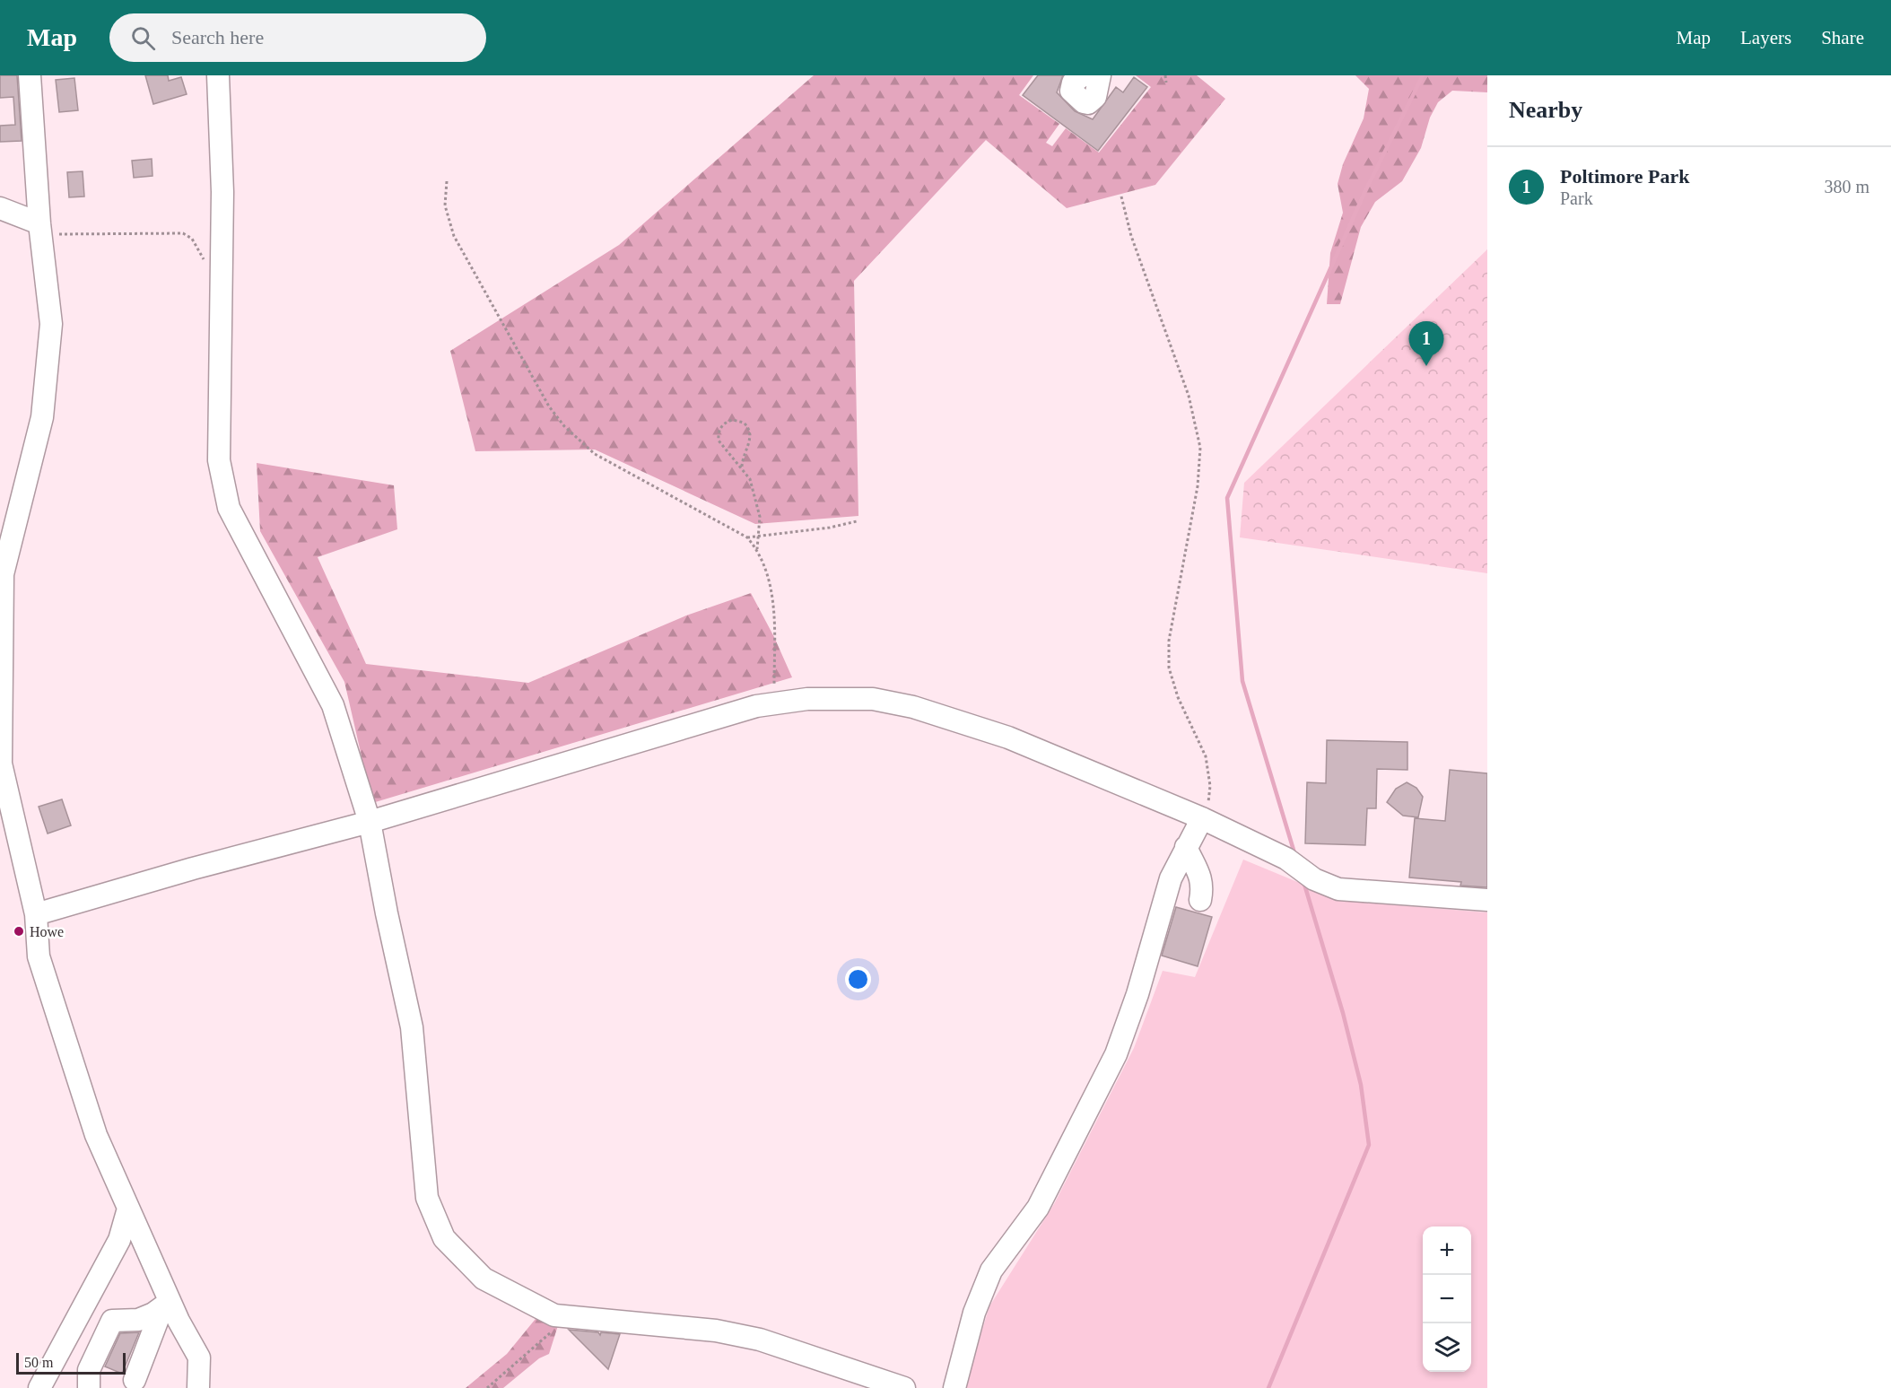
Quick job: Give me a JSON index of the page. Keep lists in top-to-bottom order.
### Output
{
  "places": ["Howe"],
  "scale_bar": "50 m",
  "page": {
    "header": "Map",
    "search": "Search here",
    "nav": ["Map", "Layers", "Share"],
    "heading": "Nearby",
    "list": [
      {
        "mark": "1",
        "name": "Poltimore Park",
        "note": "Park",
        "value": "380 m"
      }
    ],
    "pins": "1",
    "map_buttons": ["+", "−"],
    "scale": "50 m"
  }
}
